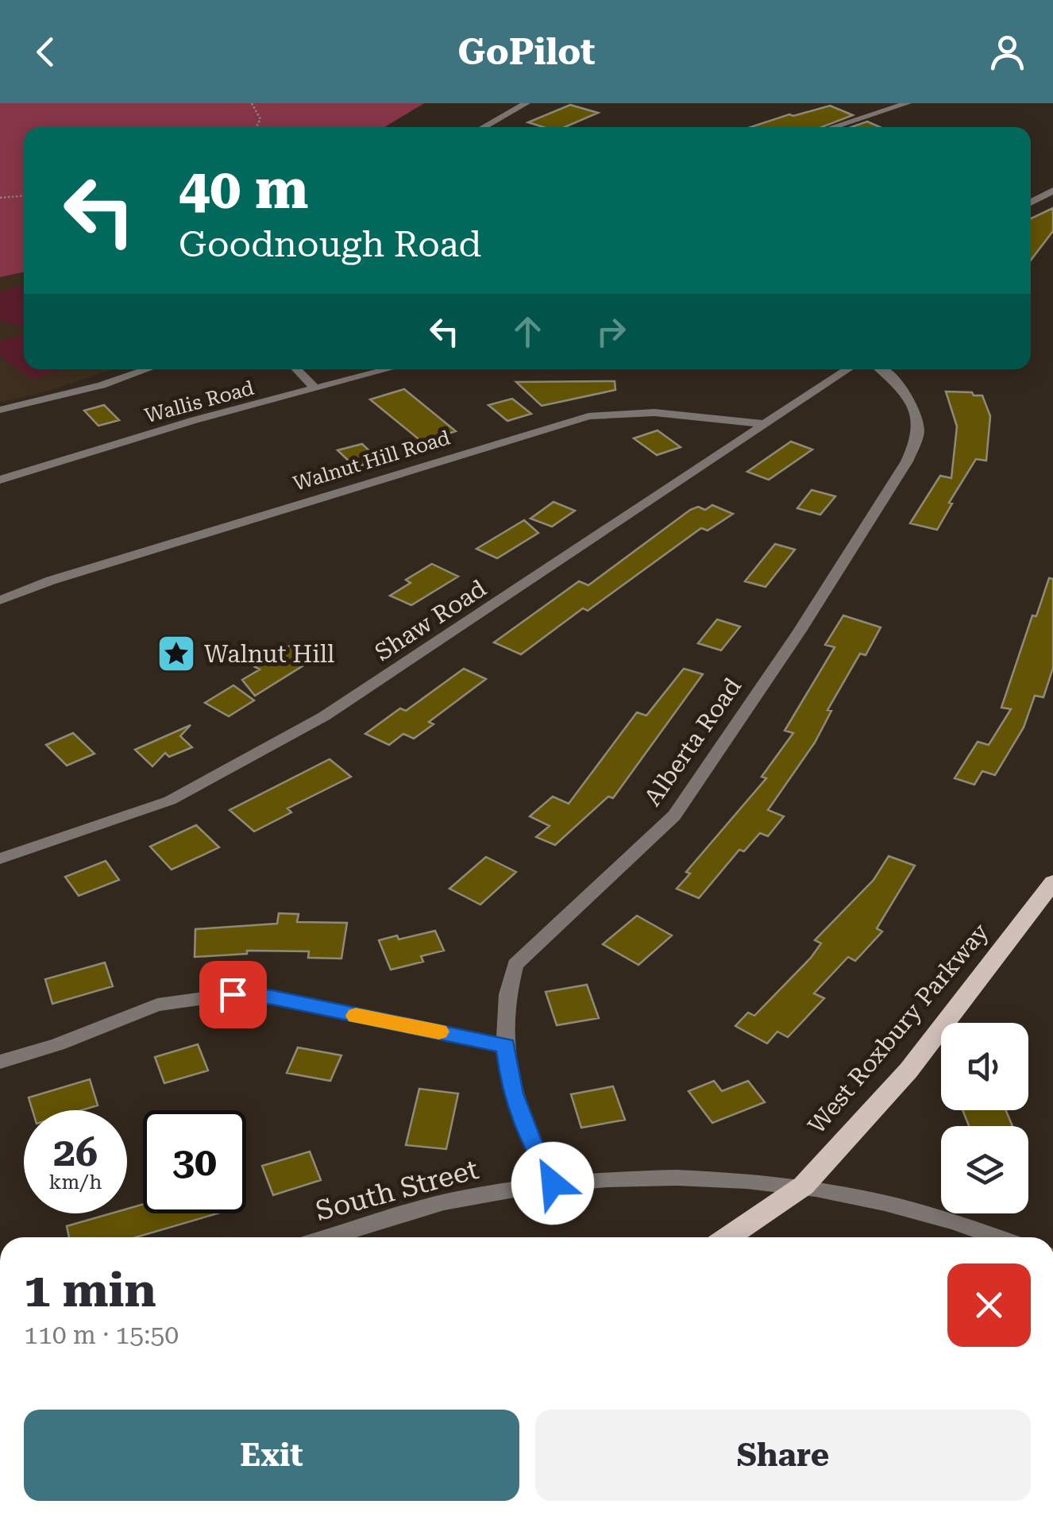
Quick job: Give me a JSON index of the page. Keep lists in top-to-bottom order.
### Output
{
  "streets": {
    "main road": ["West Roxbury Parkway"],
    "street": [
      "Wallis Road",
      "Walnut Hill Road",
      "Shaw Road",
      "Alberta Road",
      "South Street"
    ]
  },
  "crossings": [
    ["Walnut Hill Road", "Shaw Road"],
    ["Alberta Road", "South Street"],
    ["West Roxbury Parkway", "South Street"]
  ],
  "places": {
    "place": ["Walnut Hill"]
  },
  "page": {
    "header": "GoPilot",
    "turn": ["40 m", "Goodnough Road"],
    "speed": "26 km/h",
    "limit": "30",
    "heading": ["1 min", "110 m · 15:50"],
    "buttons": ["Exit", "Share"]
  }
}
